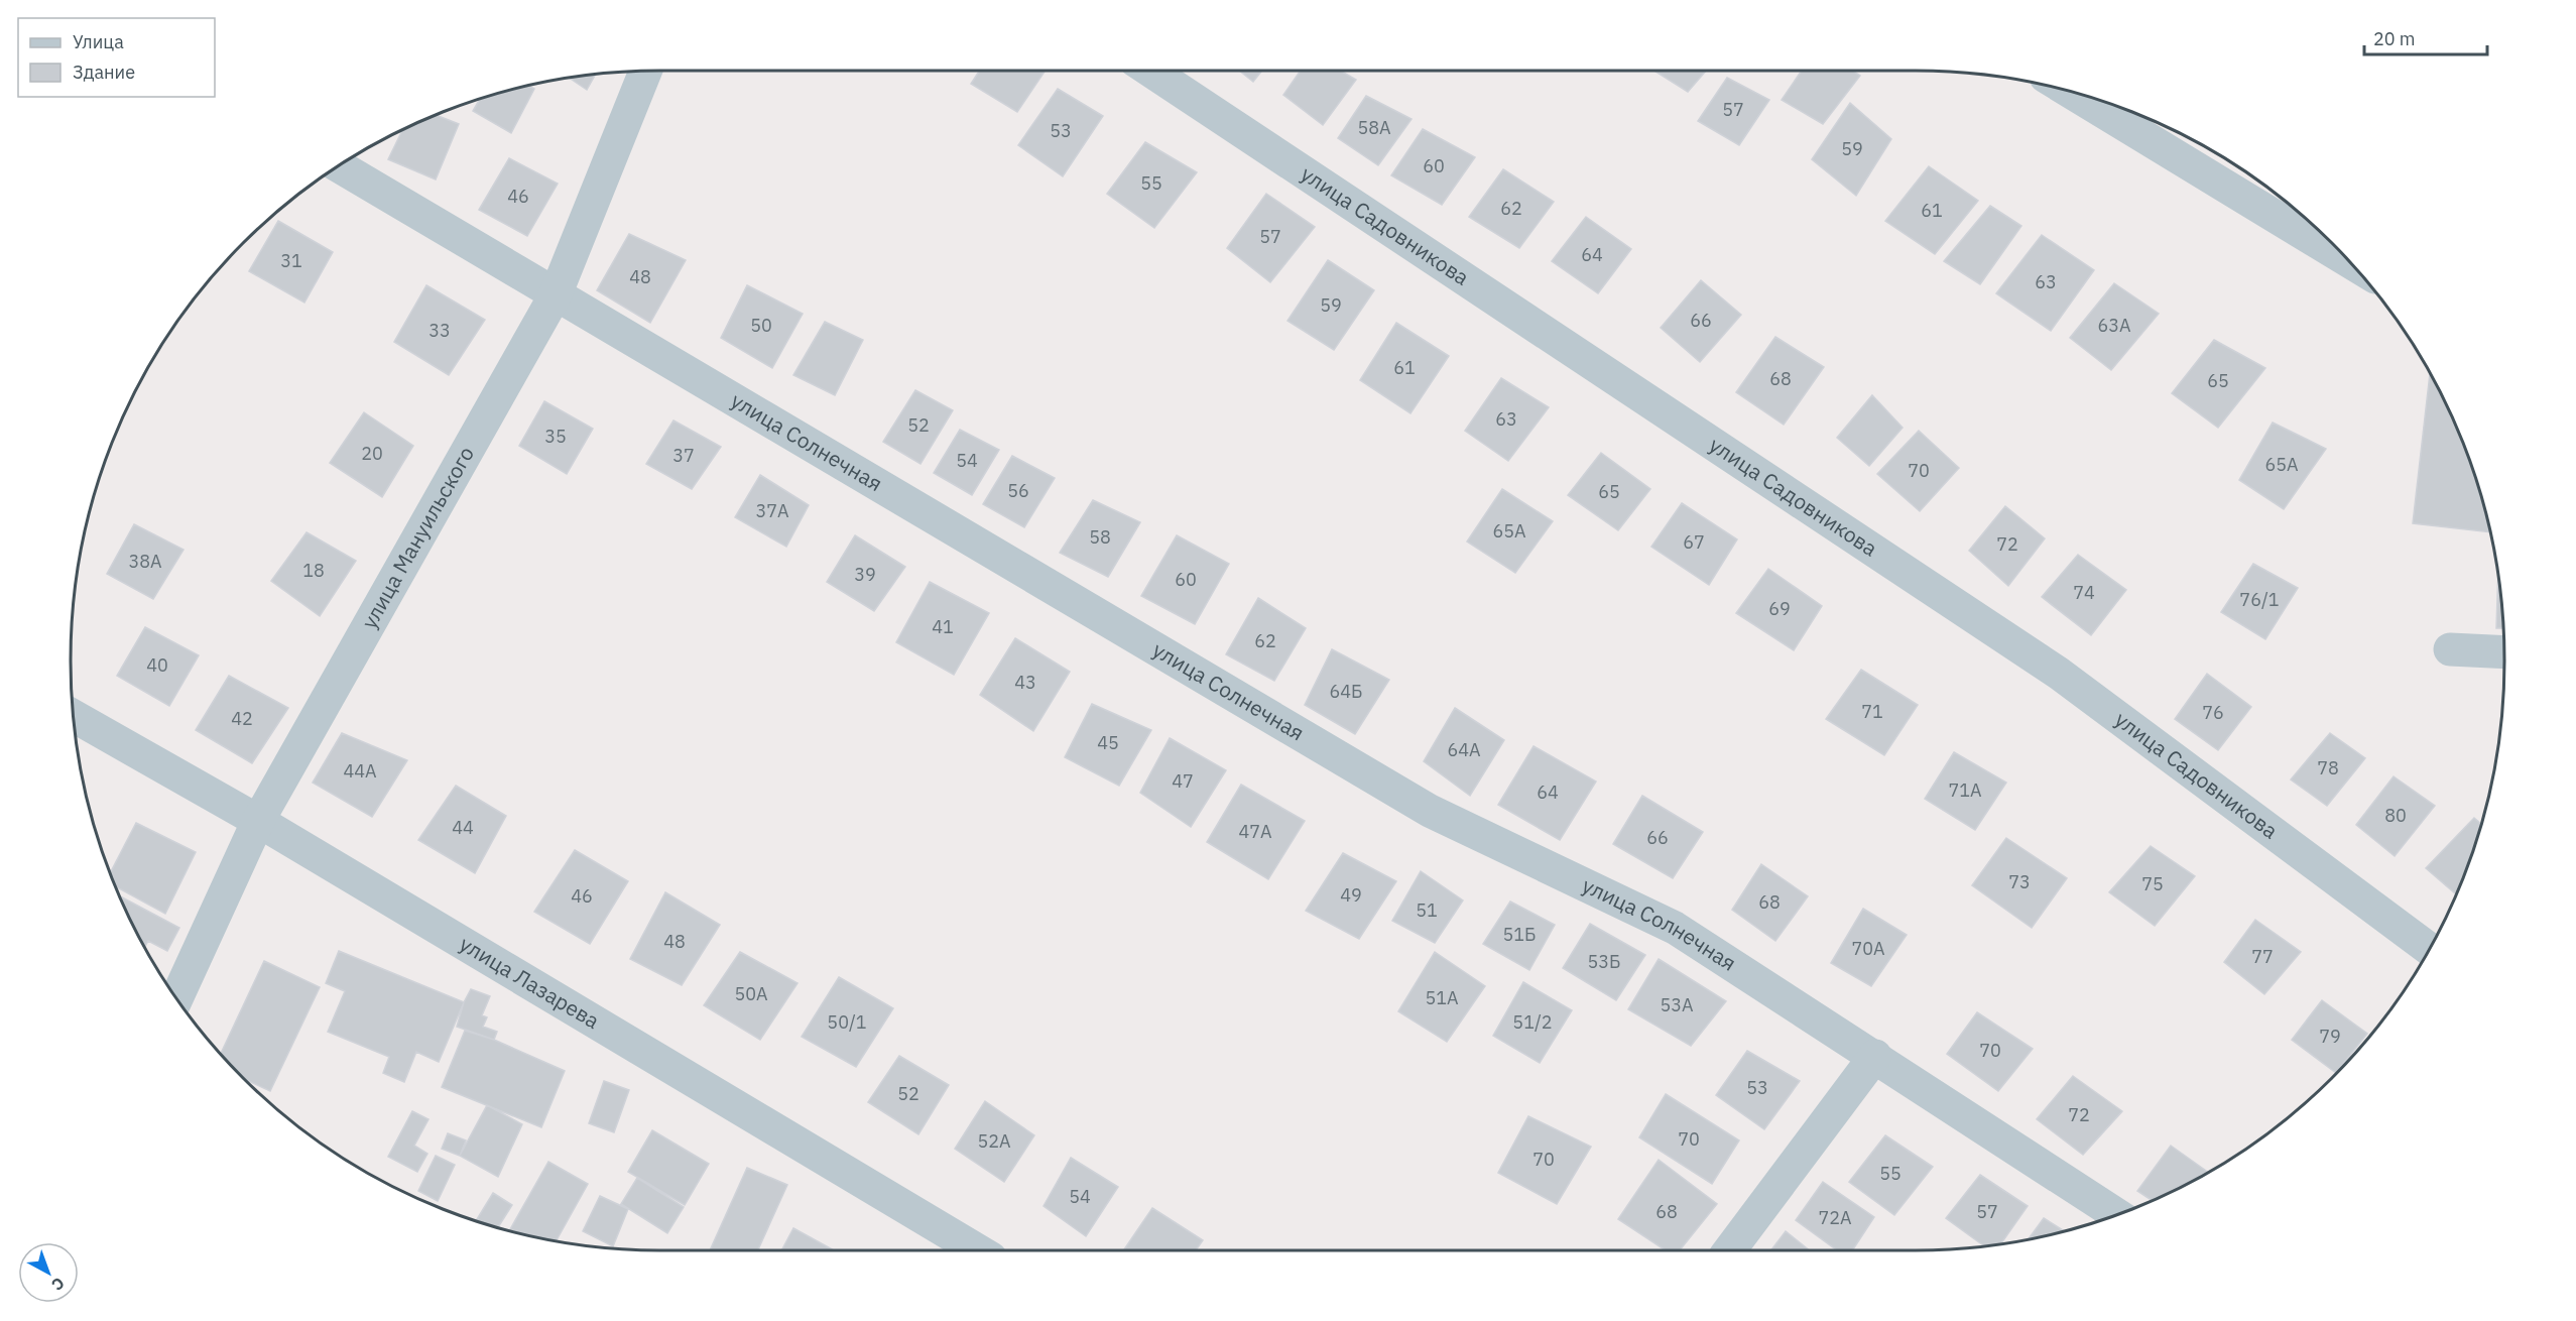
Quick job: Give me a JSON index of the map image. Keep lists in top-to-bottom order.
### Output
{
  "streets": {
    "street": [
      "улица Садовникова",
      "улица Солнечная",
      "улица Мануильского",
      "улица Лазарева"
    ]
  },
  "crossings": [
    ["улица Солнечная", "улица Мануильского"],
    ["улица Мануильского", "улица Лазарева"]
  ],
  "house_numbers": [
    "57",
    "58А",
    "53",
    "59",
    "60",
    "55",
    "46",
    "62",
    "61",
    "57",
    "64",
    "31",
    "48",
    "63",
    "59",
    "66",
    "50",
    "63А",
    "33",
    "61",
    "68",
    "65",
    "63",
    "52",
    "35",
    "20",
    "37",
    "54",
    "65А",
    "70",
    "56",
    "65",
    "37А",
    "65А",
    "58",
    "67",
    "72",
    "38А",
    "18",
    "39",
    "60",
    "74",
    "76/1",
    "69",
    "41",
    "62",
    "40",
    "43",
    "64Б",
    "71",
    "76",
    "42",
    "45",
    "64А",
    "78",
    "44А",
    "47",
    "71А",
    "64",
    "80",
    "44",
    "47А",
    "66",
    "73",
    "75",
    "49",
    "46",
    "68",
    "51",
    "51Б",
    "48",
    "70А",
    "77",
    "53Б",
    "50А",
    "51А",
    "53А",
    "50/1",
    "51/2",
    "79",
    "70",
    "53",
    "52",
    "72",
    "70",
    "52А",
    "70",
    "55",
    "54",
    "68",
    "57",
    "72А"
  ],
  "legend": ["Улица", "Здание"],
  "scale_bar": "20 m",
  "north": "bottom right"
}
